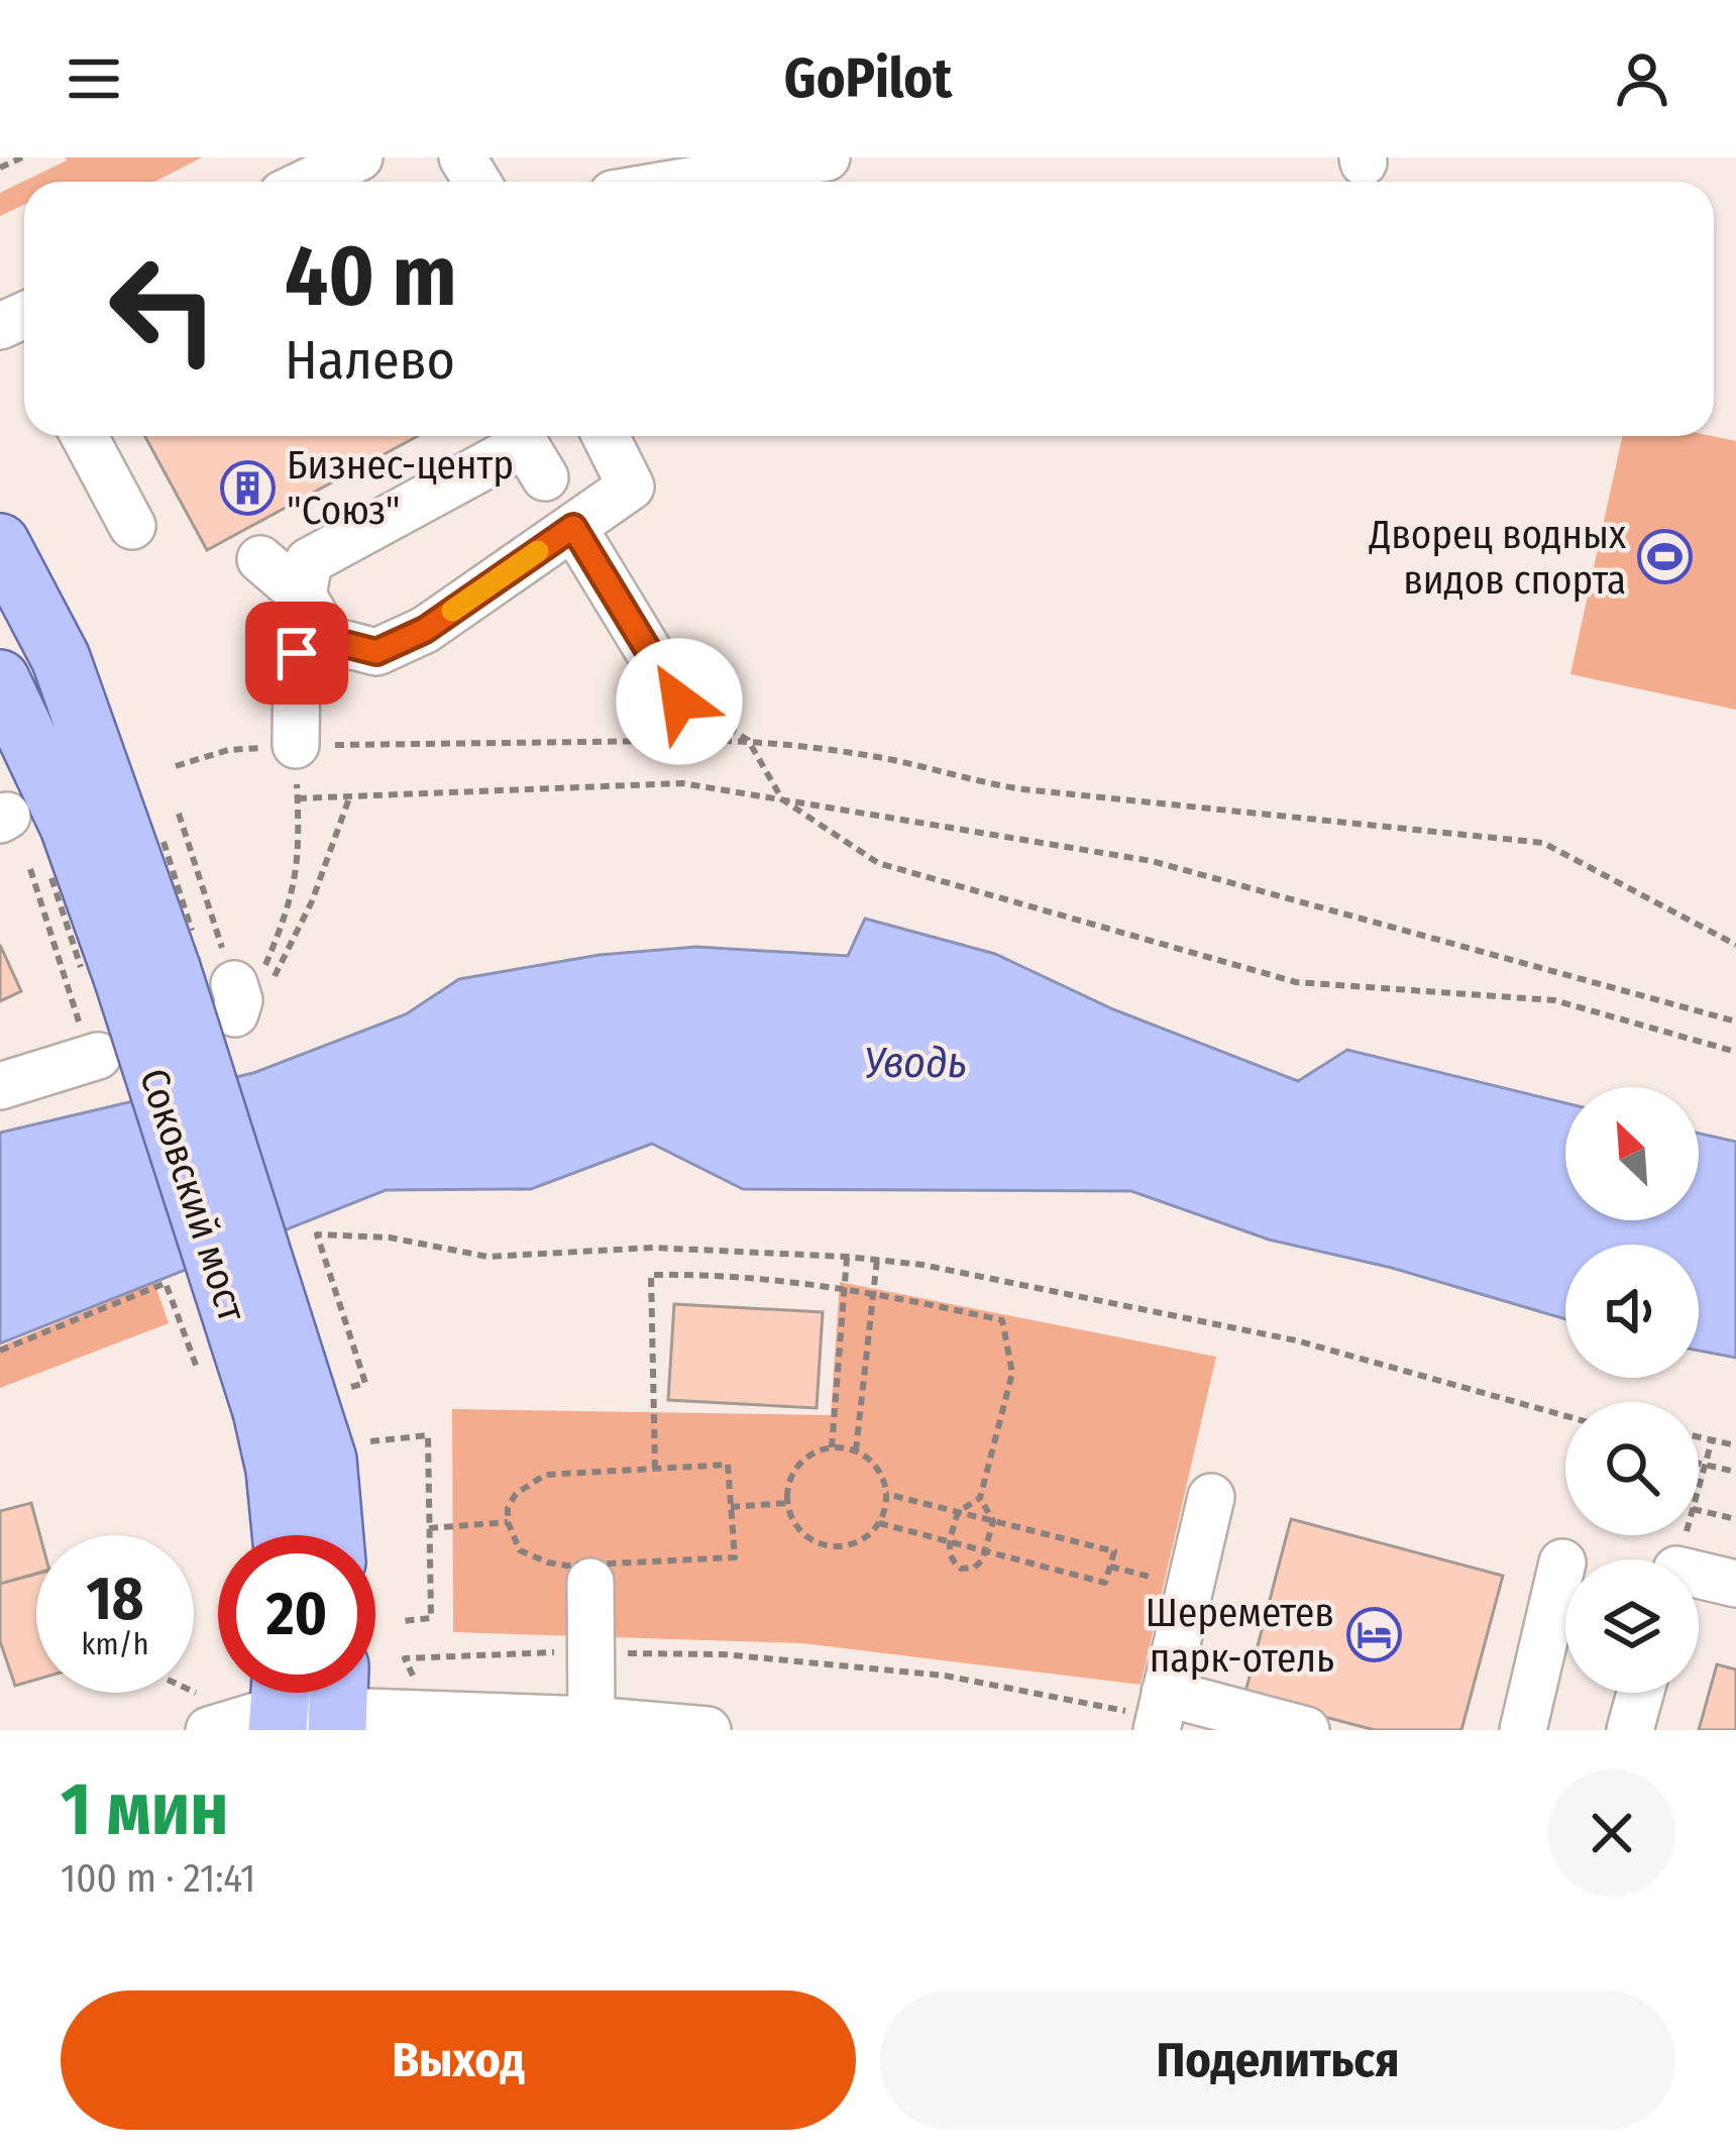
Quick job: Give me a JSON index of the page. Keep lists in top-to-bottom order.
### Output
{
  "streets": {
    "main road": ["Соковский мост"]
  },
  "water": ["Уводь"],
  "places": {
    "building": ["Бизнес-центр \"Союз\""],
    "sports": ["Дворец водных видов спорта"],
    "hotel": ["Шереметев парк-отель"]
  },
  "north": "top left",
  "page": {
    "header": "GoPilot",
    "turn": ["40 m", "Налево"],
    "speed": "18 km/h",
    "limit": "20",
    "heading": ["1 мин", "100 m · 21:41"],
    "buttons": ["Выход", "Поделиться"]
  }
}
